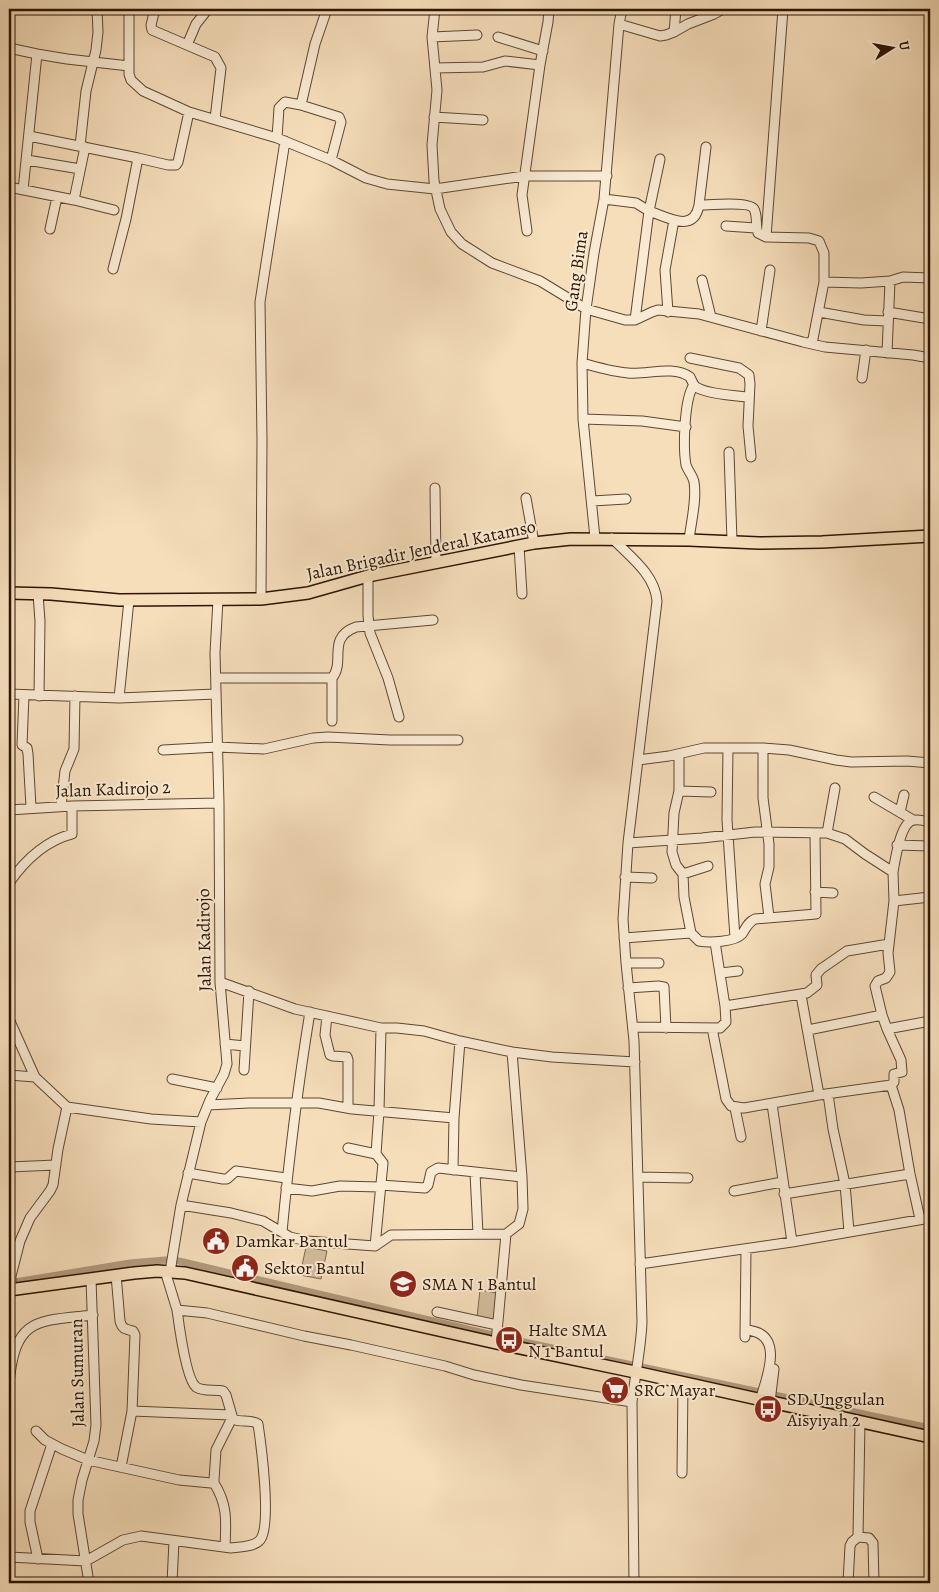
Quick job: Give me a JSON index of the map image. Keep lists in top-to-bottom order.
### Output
{
  "streets": {
    "main road": ["Jalan Brigadir Jenderal Katamso"],
    "street": [
      "Gang Bima",
      "Jalan Kadirojo 2",
      "Jalan Kadirojo",
      "Jalan Sumuran"
    ]
  },
  "crossings": [
    ["Gang Bima", "Jalan Brigadir Jenderal Katamso"],
    ["Jalan Brigadir Jenderal Katamso", "Jalan Kadirojo"],
    ["Jalan Kadirojo 2", "Jalan Kadirojo"]
  ],
  "places": {
    "public building": ["Damkar Bantul", "Sektor Bantul"],
    "school or university": ["SMA N 1 Bantul"],
    "bus stop": ["Halte SMA N 1 Bantul", "SD Unggulan Aisyiyah 2"],
    "supermarket": ["SRC Mayar"]
  },
  "north": "right"
}
